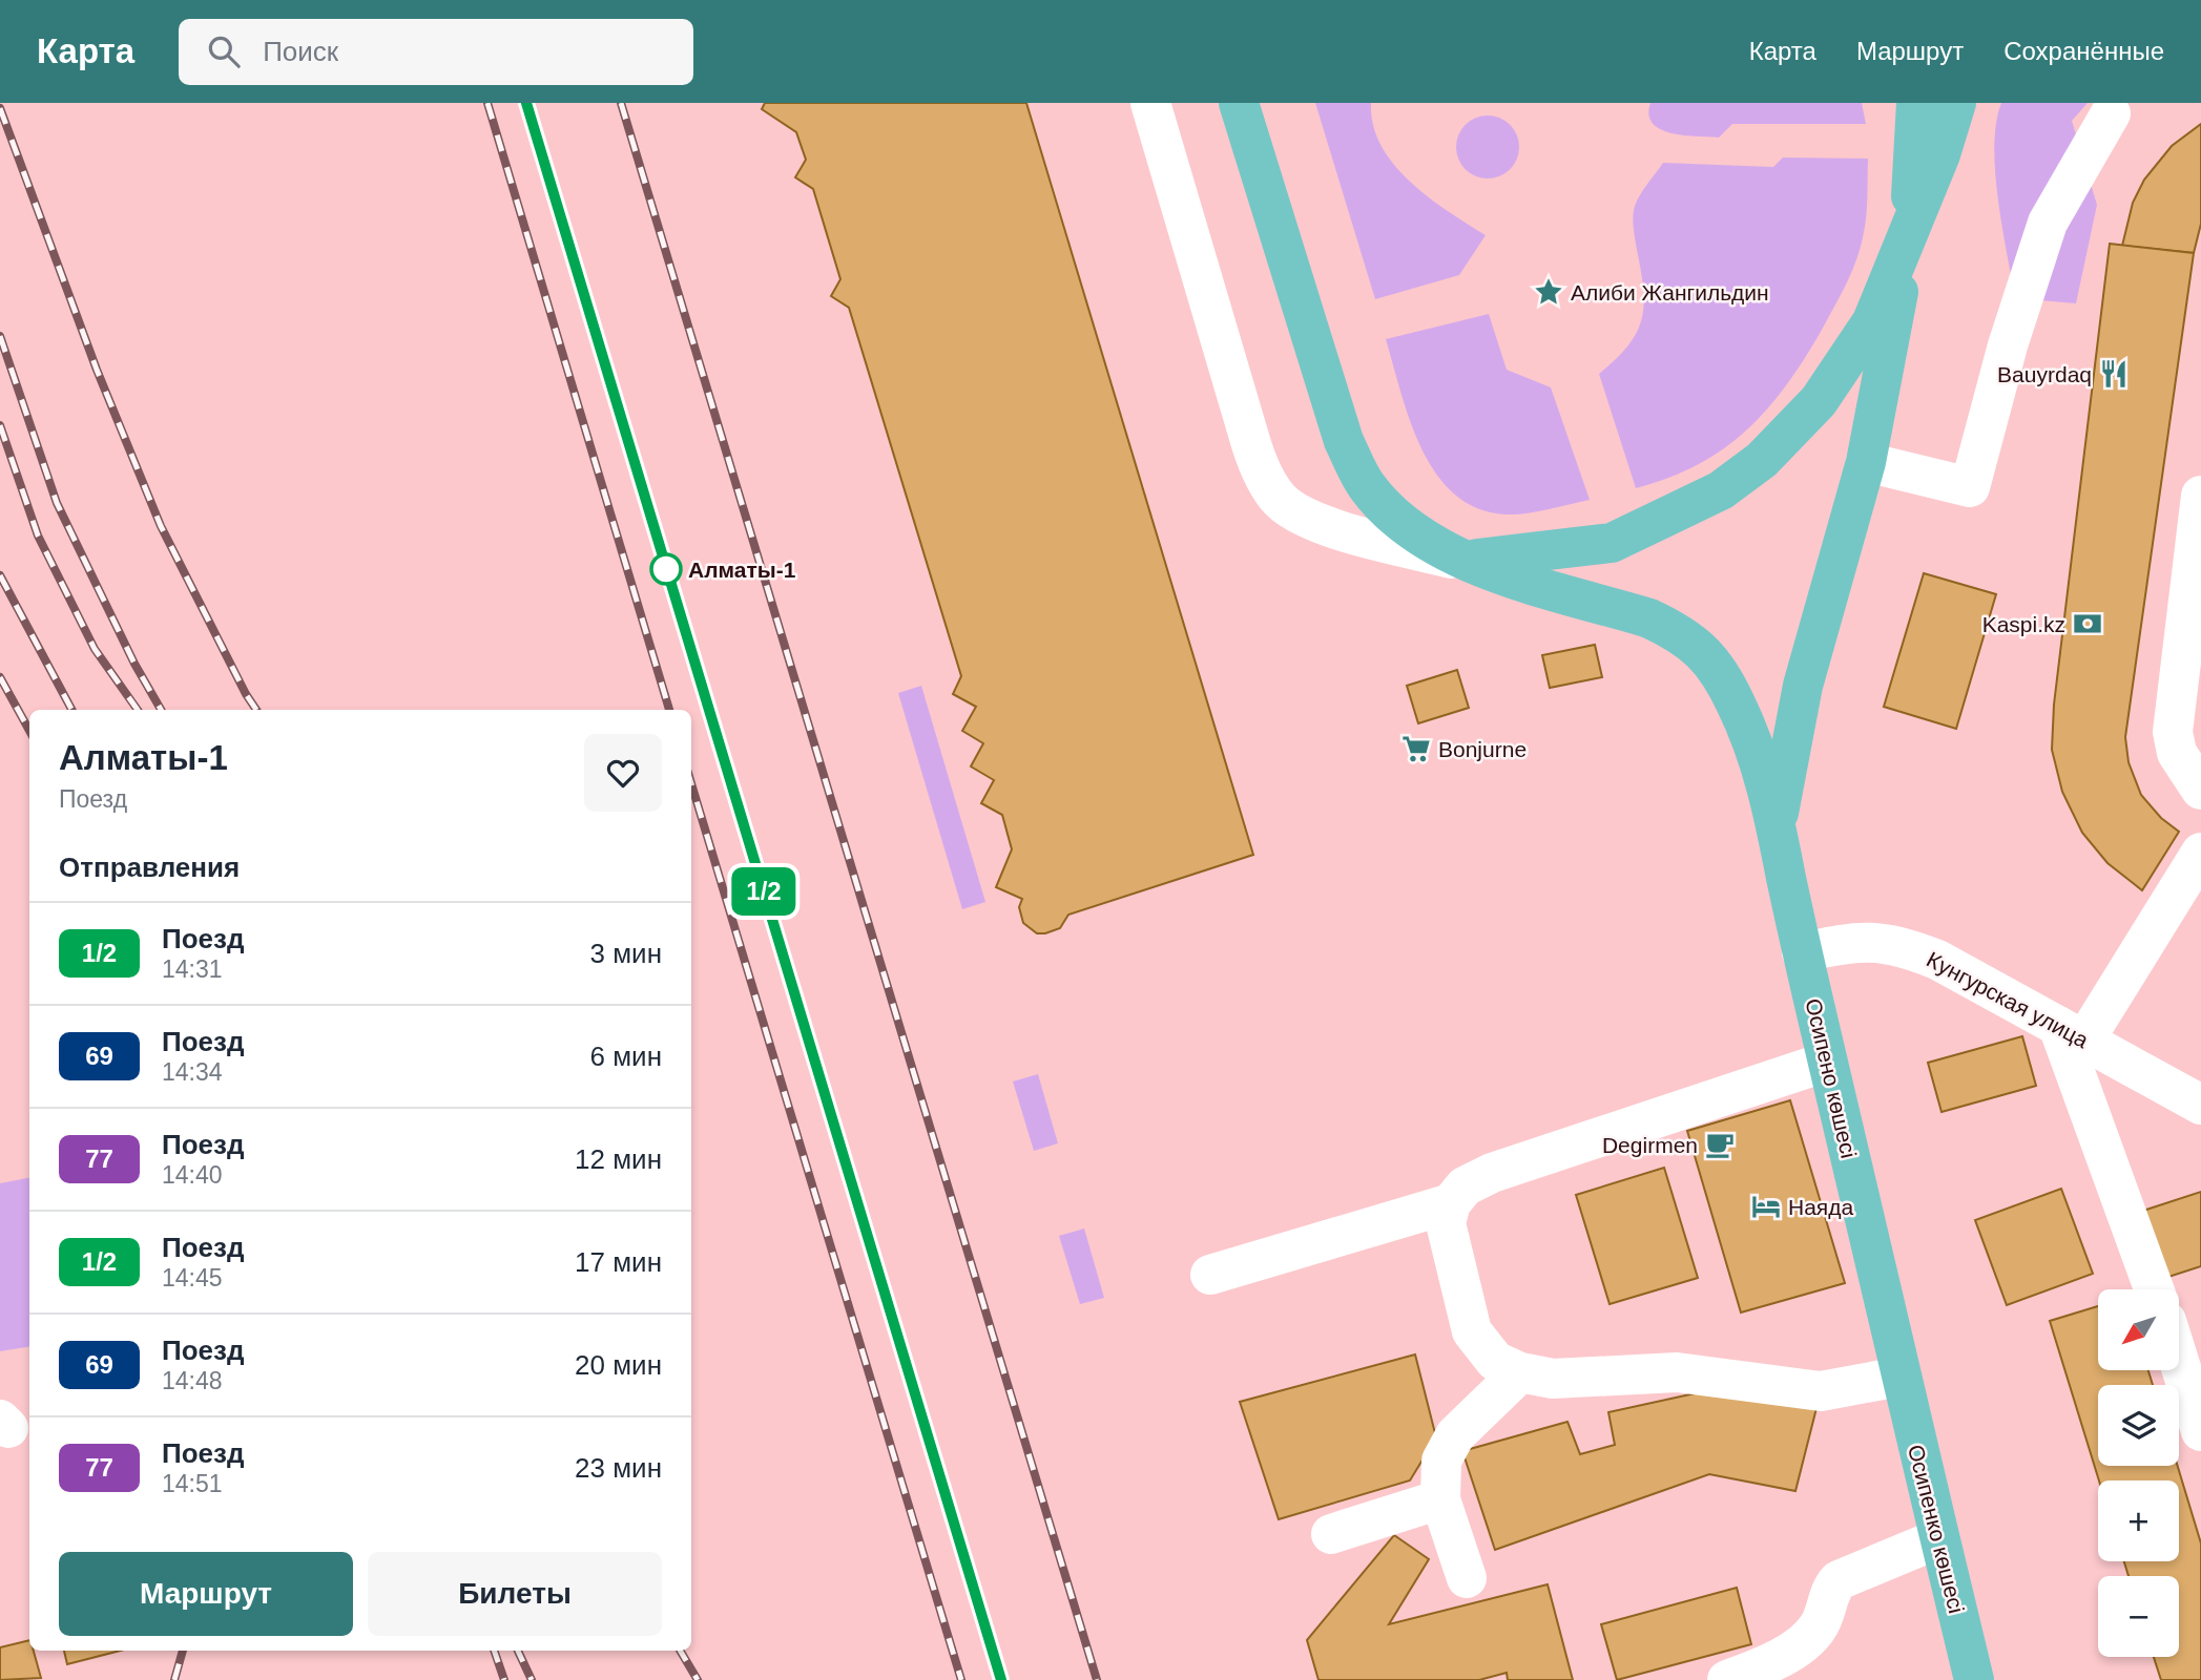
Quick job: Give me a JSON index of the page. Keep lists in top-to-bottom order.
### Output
{
  "streets": {
    "main road": ["Осипено көшесі", "Осипенко көшесі"],
    "street": ["Кунгурская улица"]
  },
  "crossings": [
    ["Кунгурская улица", "Осипено көшесі"],
    ["Осипено көшесі", "Осипенко көшесі"]
  ],
  "places": {
    "place": ["Алиби Жангильдин"],
    "restaurant": ["Bauyrdaq"],
    "other": ["Алматы-1"],
    "bank": ["Kaspi.kz"],
    "supermarket": ["Bonjurne"],
    "cafe": ["Degirmen"],
    "hotel": ["Наяда"]
  },
  "north": "bottom left",
  "page": {
    "header": "Карта",
    "search": "Поиск",
    "nav": ["Карта", "Маршрут", "Сохранённые"],
    "on_map": "1/2",
    "heading": [
      ["Алматы-1", "Поезд"],
      "Отправления"
    ],
    "list": [
      {
        "mark": "1/2",
        "name": "Поезд",
        "note": "14:31",
        "value": "3 мин"
      },
      {
        "mark": "69",
        "name": "Поезд",
        "note": "14:34",
        "value": "6 мин"
      },
      {
        "mark": "77",
        "name": "Поезд",
        "note": "14:40",
        "value": "12 мин"
      },
      {
        "mark": "1/2",
        "name": "Поезд",
        "note": "14:45",
        "value": "17 мин"
      },
      {
        "mark": "69",
        "name": "Поезд",
        "note": "14:48",
        "value": "20 мин"
      },
      {
        "mark": "77",
        "name": "Поезд",
        "note": "14:51",
        "value": "23 мин"
      }
    ],
    "map_buttons": ["+", "−"],
    "buttons": ["Маршрут", "Билеты"]
  }
}
